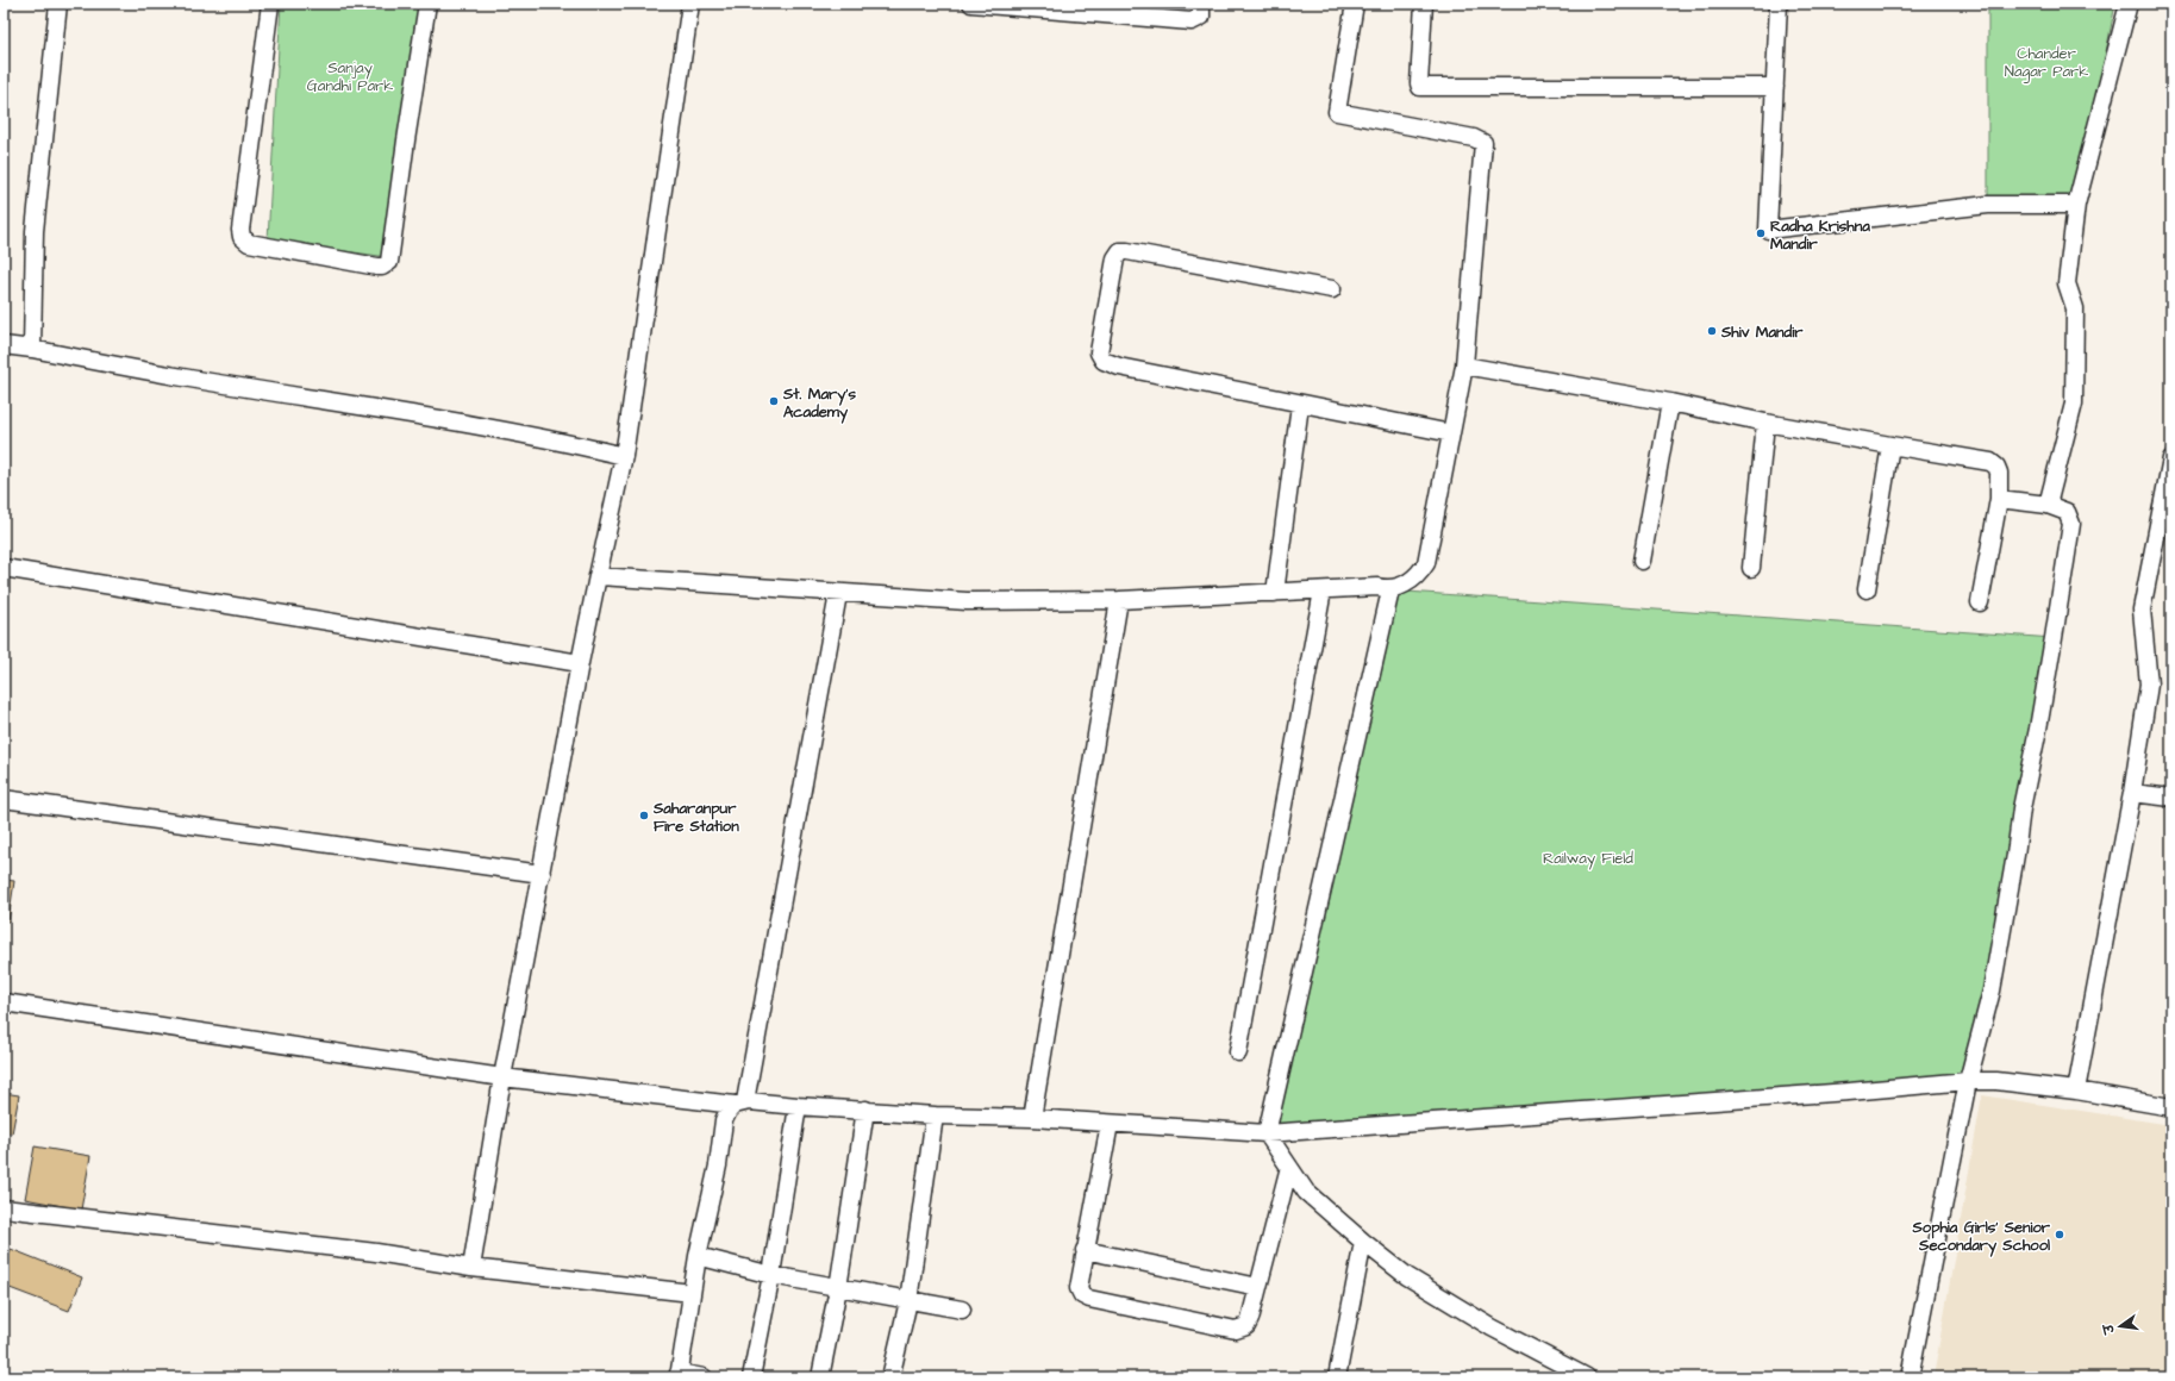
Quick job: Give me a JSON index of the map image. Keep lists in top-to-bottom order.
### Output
{
  "parks": ["Chander Nagar Park", "Sanjay Gandhi Park", "Railway Field"],
  "places": [
    "Radha Krishna Mandir",
    "Shiv Mandir",
    "St. Mary's Academy",
    "Saharanpur Fire Station",
    "Sophia Girls' Senior Secondary School"
  ],
  "north": "left"
}
